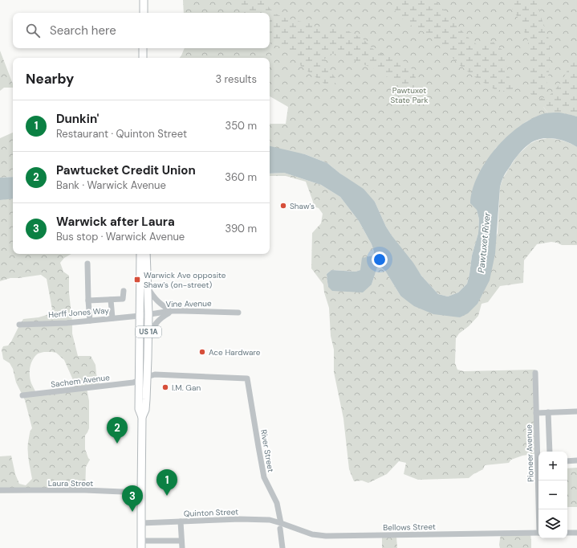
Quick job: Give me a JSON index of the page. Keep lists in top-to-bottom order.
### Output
{
  "streets": {
    "main road": ["US 1A"],
    "street": [
      "Vine Avenue",
      "Herff Jones Way",
      "Sachem Avenue",
      "River Street",
      "Pioneer Avenue",
      "Laura Street",
      "Quinton Street",
      "Bellows Street"
    ]
  },
  "crossings": [
    ["Vine Avenue", "Herff Jones Way"],
    ["Vine Avenue", "US 1A"],
    ["Herff Jones Way", "US 1A"],
    ["US 1A", "Sachem Avenue"],
    ["US 1A", "River Street"],
    ["US 1A", "Laura Street"],
    ["US 1A", "Quinton Street"],
    ["River Street", "Quinton Street"],
    ["River Street", "Bellows Street"],
    ["Quinton Street", "Bellows Street"]
  ],
  "water": ["Pawtuxet River"],
  "parks": ["Pawtuxet State Park"],
  "places": {
    "other": ["Shaw's", "Ace Hardware", "I.M. Gan"],
    "transit": ["Warwick Ave opposite Shaw's (on-street)"]
  },
  "page": {
    "search": "Search here",
    "heading": ["Nearby", "3 results"],
    "list": [
      {
        "mark": "1",
        "name": "Dunkin'",
        "note": "Restaurant · Quinton Street",
        "value": "350 m"
      },
      {
        "mark": "2",
        "name": "Pawtucket Credit Union",
        "note": "Bank · Warwick Avenue",
        "value": "360 m"
      },
      {
        "mark": "3",
        "name": "Warwick after Laura",
        "note": "Bus stop · Warwick Avenue",
        "value": "390 m"
      }
    ],
    "pins": ["2", "1", "3"],
    "map_buttons": ["+", "−"]
  }
}
